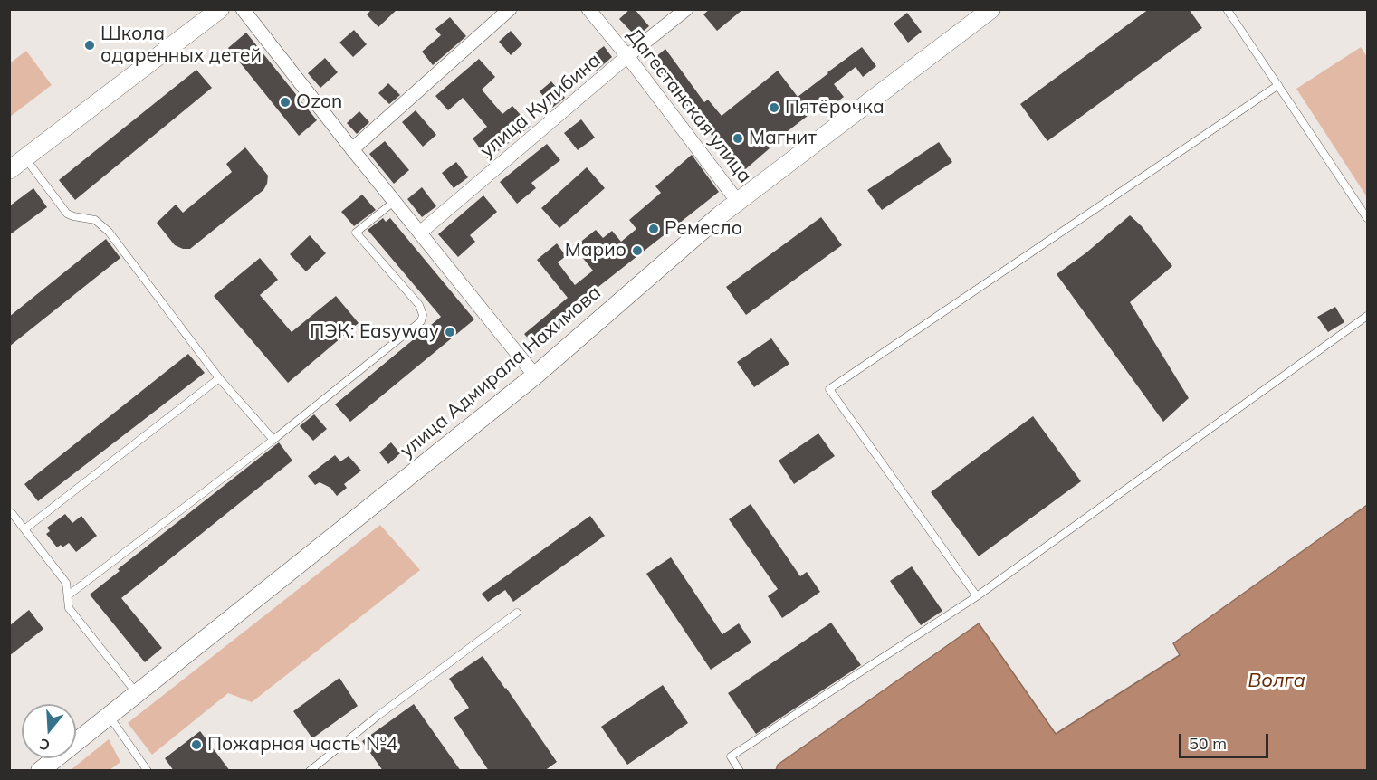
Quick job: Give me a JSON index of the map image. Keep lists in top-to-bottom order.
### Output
{
  "streets": {
    "main road": ["улица Адмирала Нахимова"],
    "street": ["улица Кулибина", "Дагестанская улица"]
  },
  "crossings": [
    ["улица Кулибина", "Дагестанская улица"],
    ["Дагестанская улица", "улица Адмирала Нахимова"]
  ],
  "water": ["Волга"],
  "places": [
    "Школа одаренных детей",
    "Ozon",
    "Пятёрочка",
    "Магнит",
    "Ремесло",
    "Марио",
    "ПЭК: Easyway",
    "Пожарная часть №4"
  ],
  "scale_bar": "50 m",
  "north": "bottom"
}
